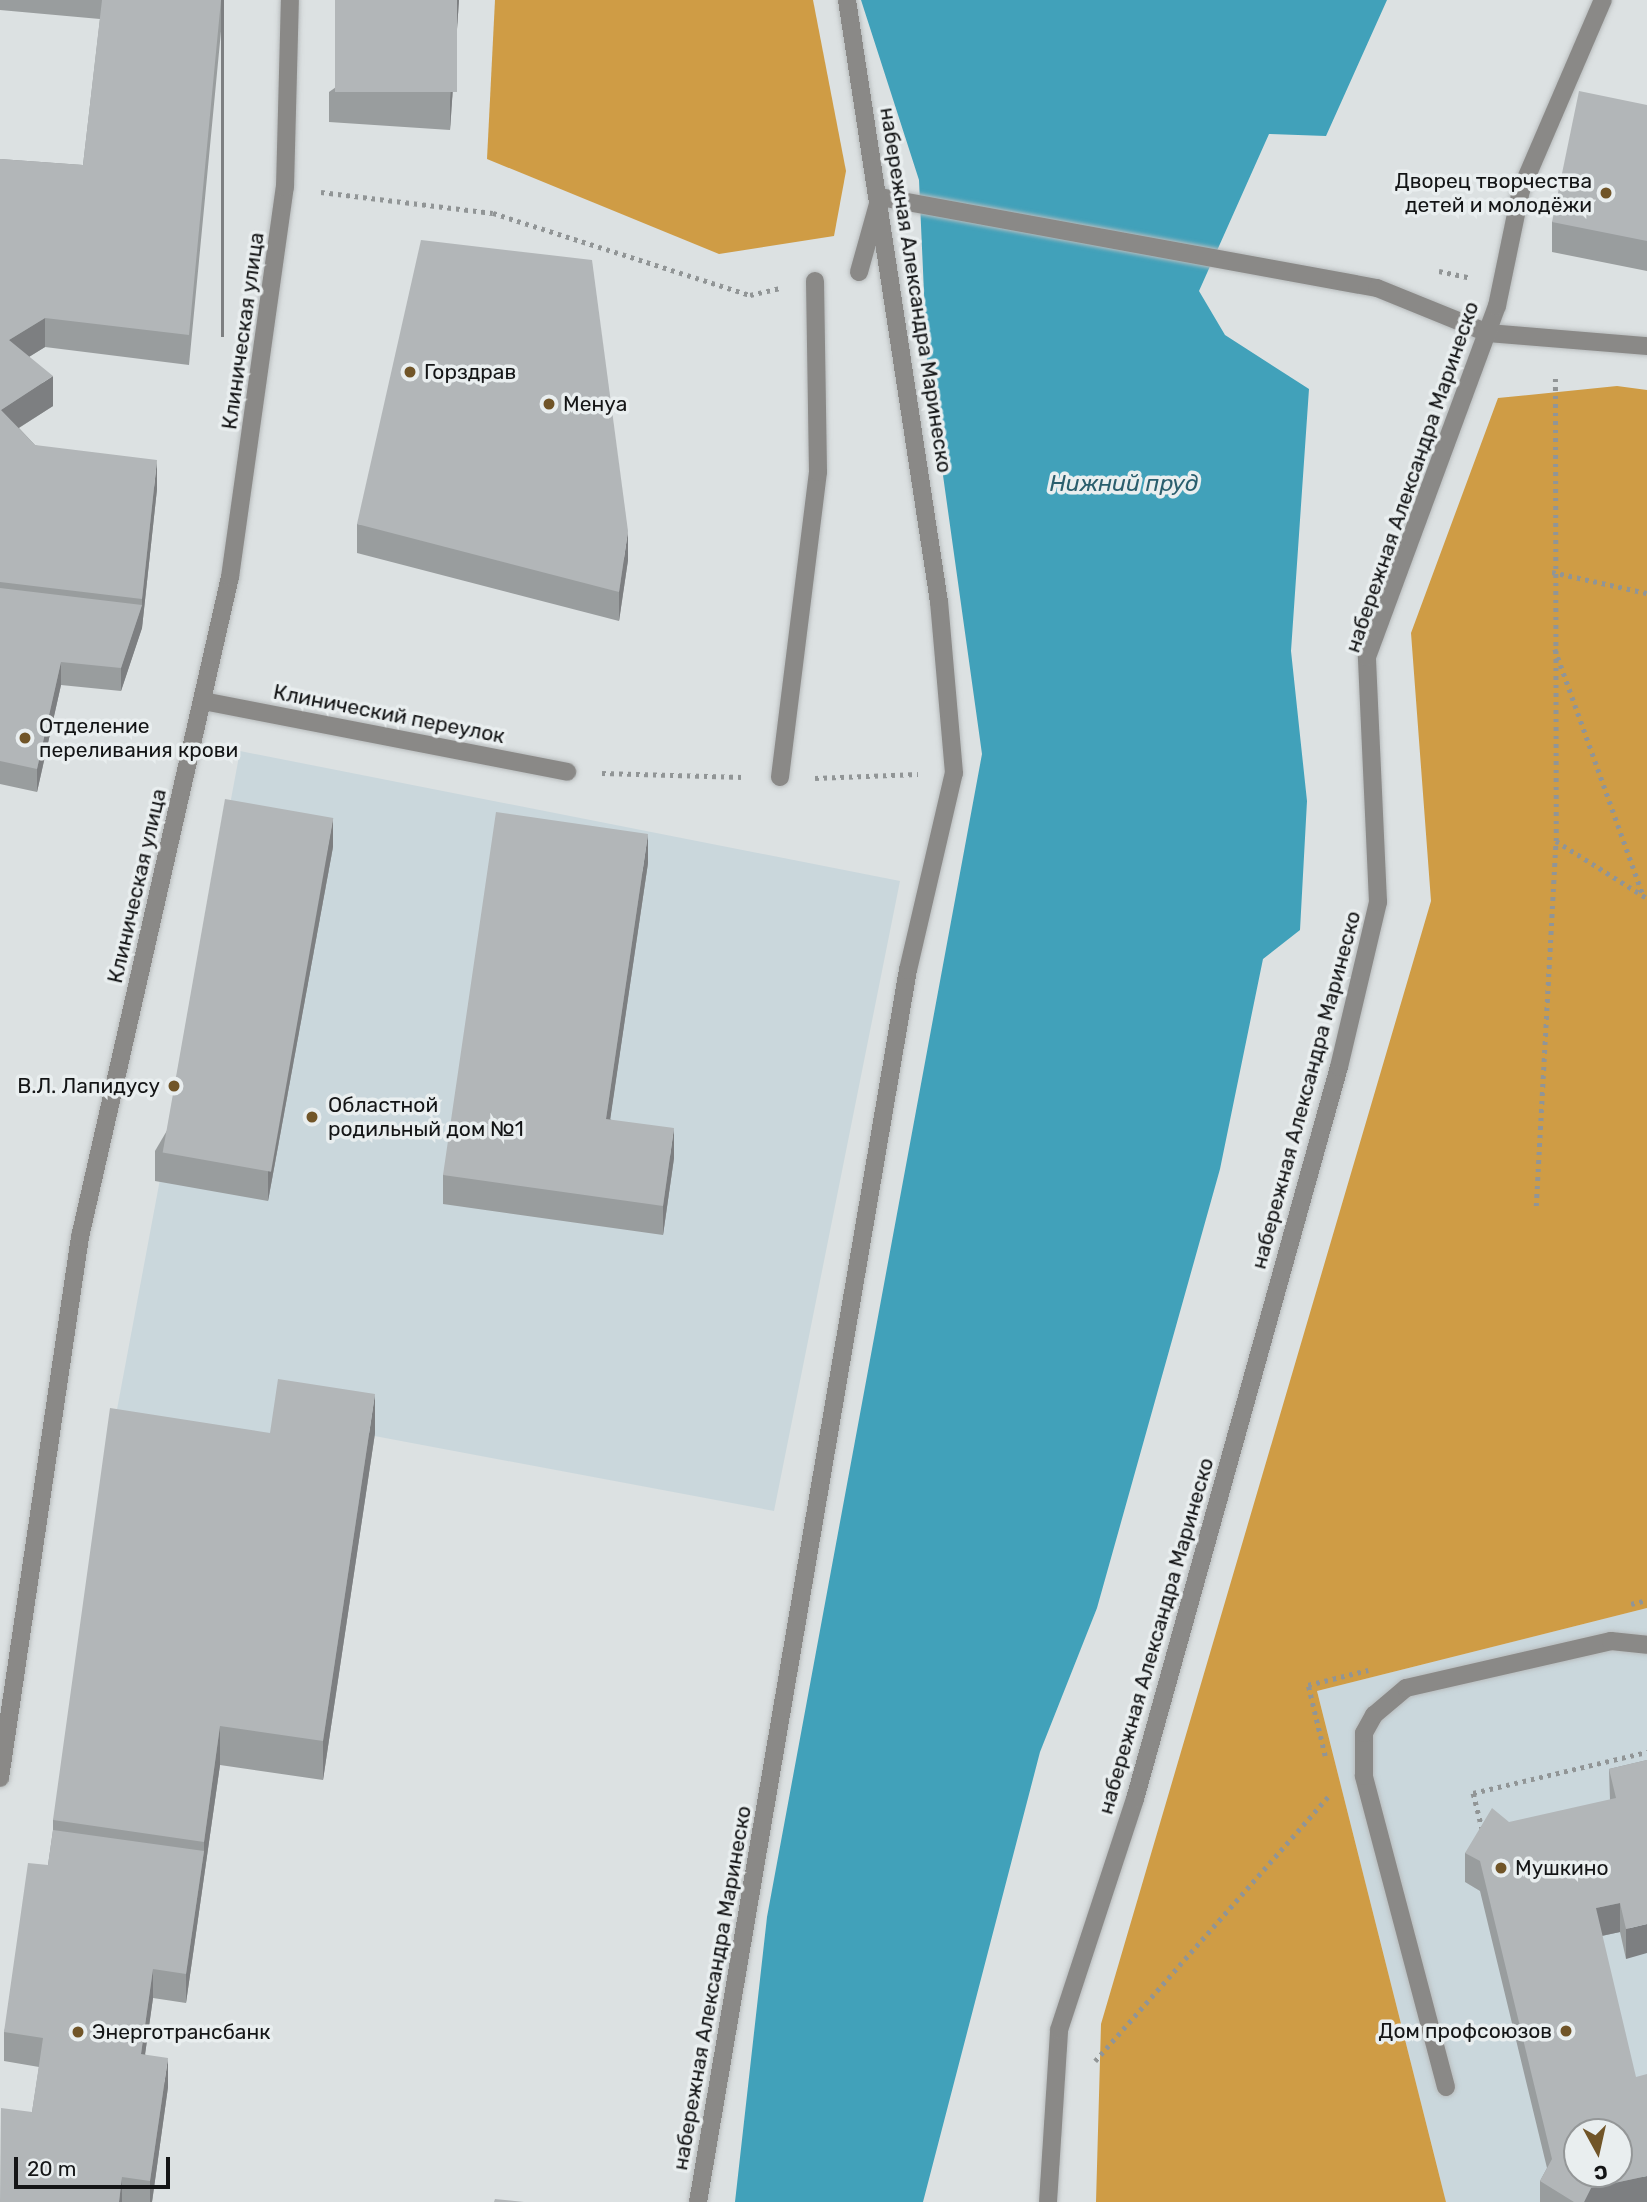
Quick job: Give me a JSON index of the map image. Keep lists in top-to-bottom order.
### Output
{
  "streets": {
    "street": ["набережная Александра Маринеско", "Клиническая улица", "Клинический переулок"]
  },
  "crossings": [
    ["Клиническая улица", "Клинический переулок"]
  ],
  "water": ["Нижний пруд"],
  "places": [
    "Дворец творчества детей и молодёжи",
    "Горздрав",
    "Менуа",
    "Отделение переливания крови",
    "В.Л. Лапидусу",
    "Областной родильный дом №1",
    "Мушкино",
    "Дом профсоюзов",
    "Энерготрансбанк"
  ],
  "scale_bar": "20 m",
  "north": "bottom"
}
